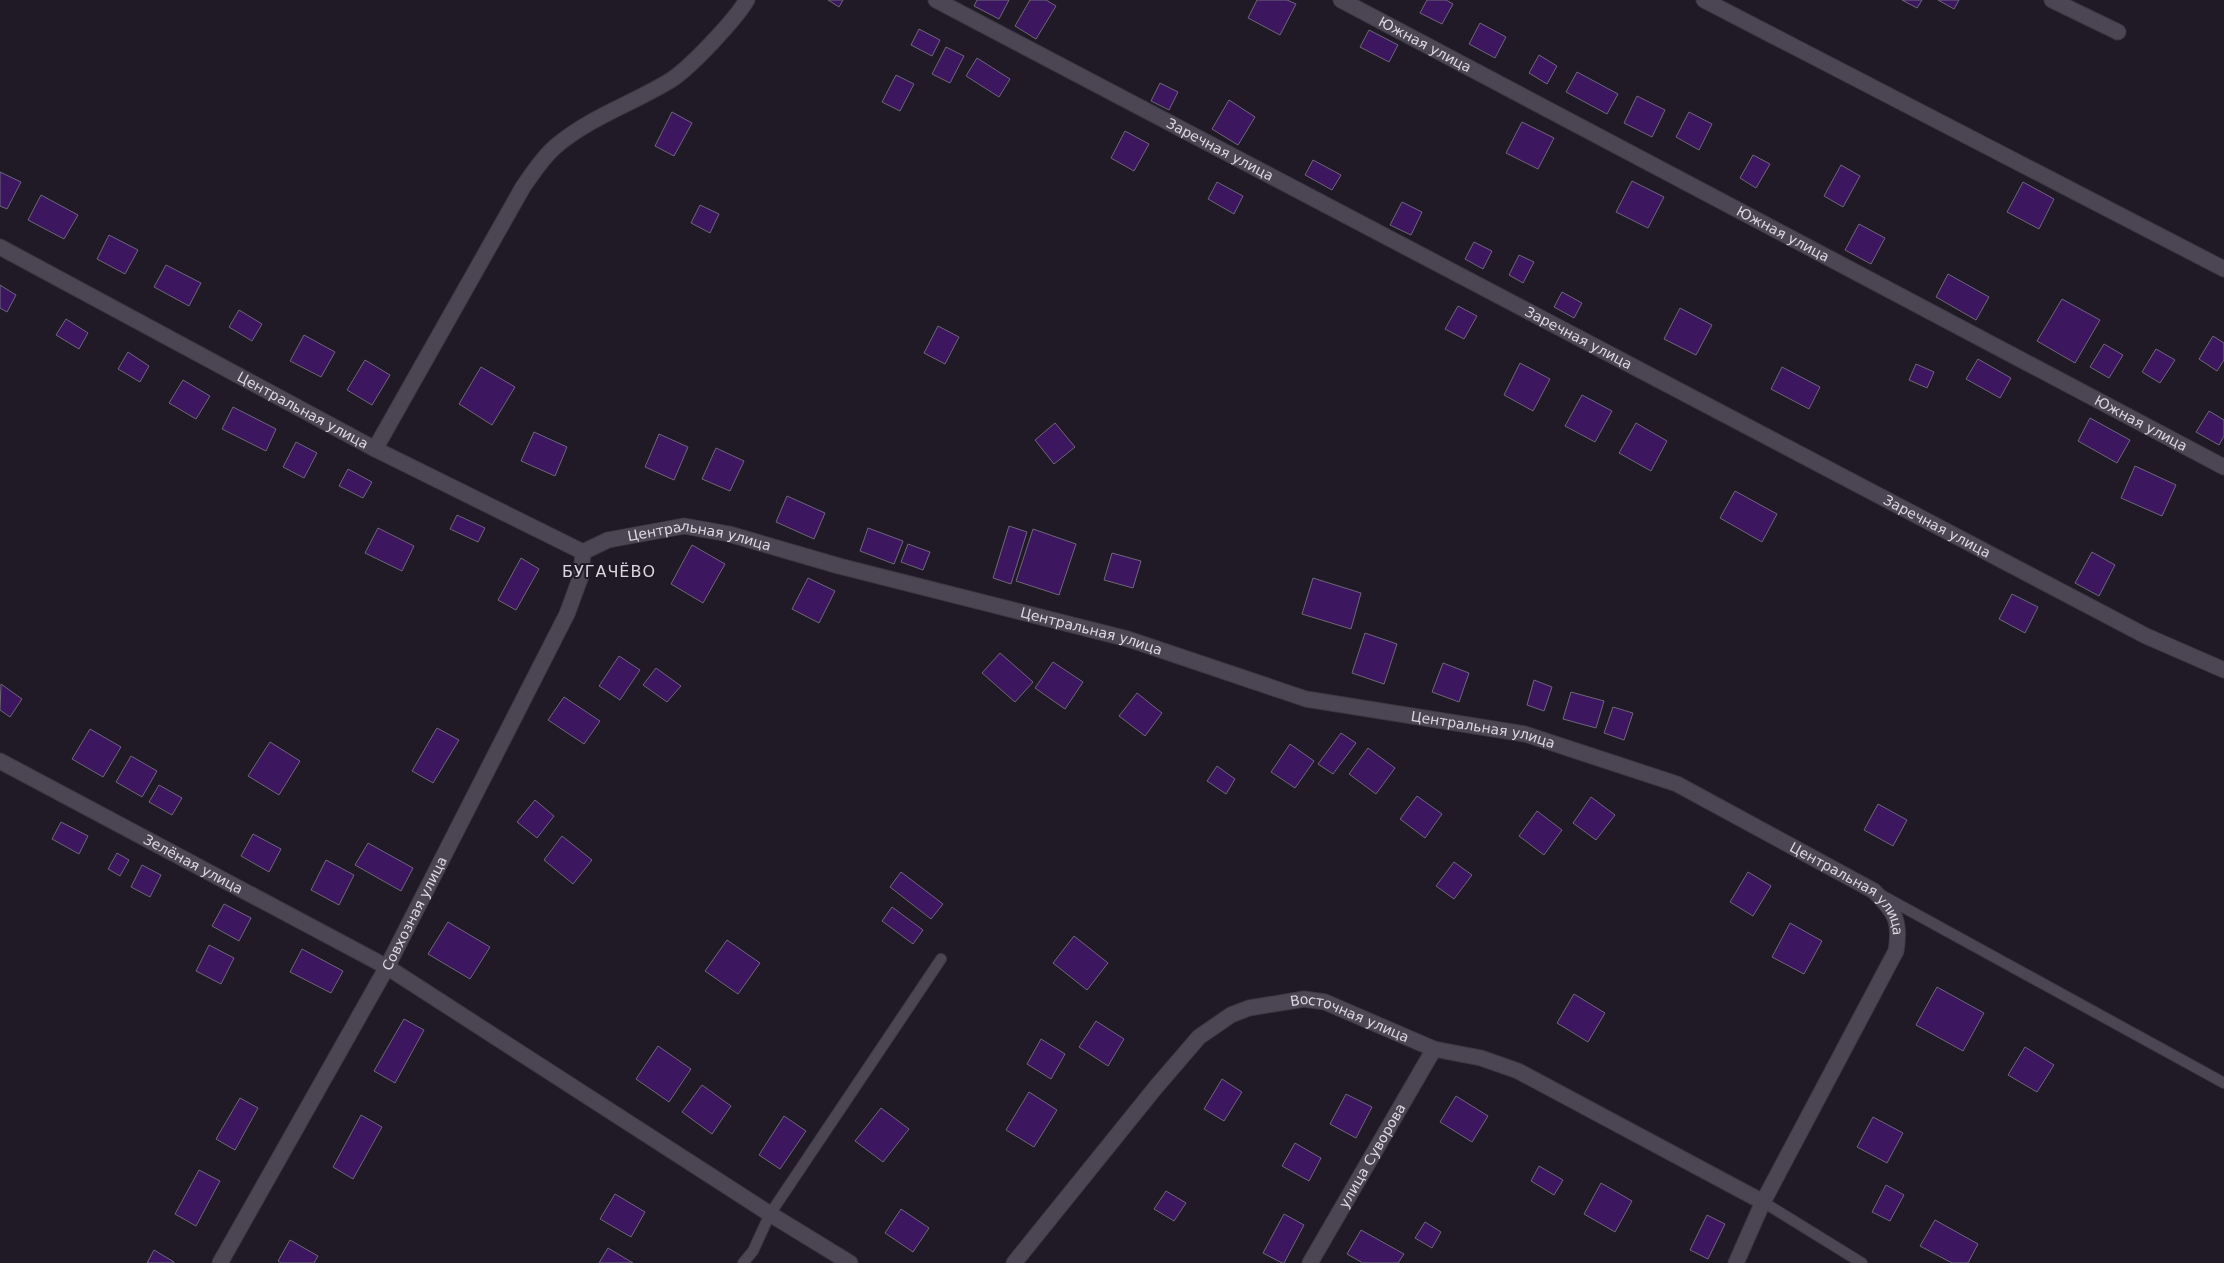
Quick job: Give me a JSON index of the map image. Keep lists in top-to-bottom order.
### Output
{
  "streets": {
    "street": [
      "Южная улица",
      "Заречная улица",
      "Центральная улица",
      "Зелёная улица",
      "Совхозная улица",
      "Восточная улица",
      "улица Суворова"
    ]
  },
  "crossings": [
    ["Центральная улица", "Совхозная улица"],
    ["Центральная улица", "Восточная улица"],
    ["Зелёная улица", "Совхозная улица"],
    ["Восточная улица", "улица Суворова"]
  ],
  "districts": ["БУГАЧЁВО"]
}
